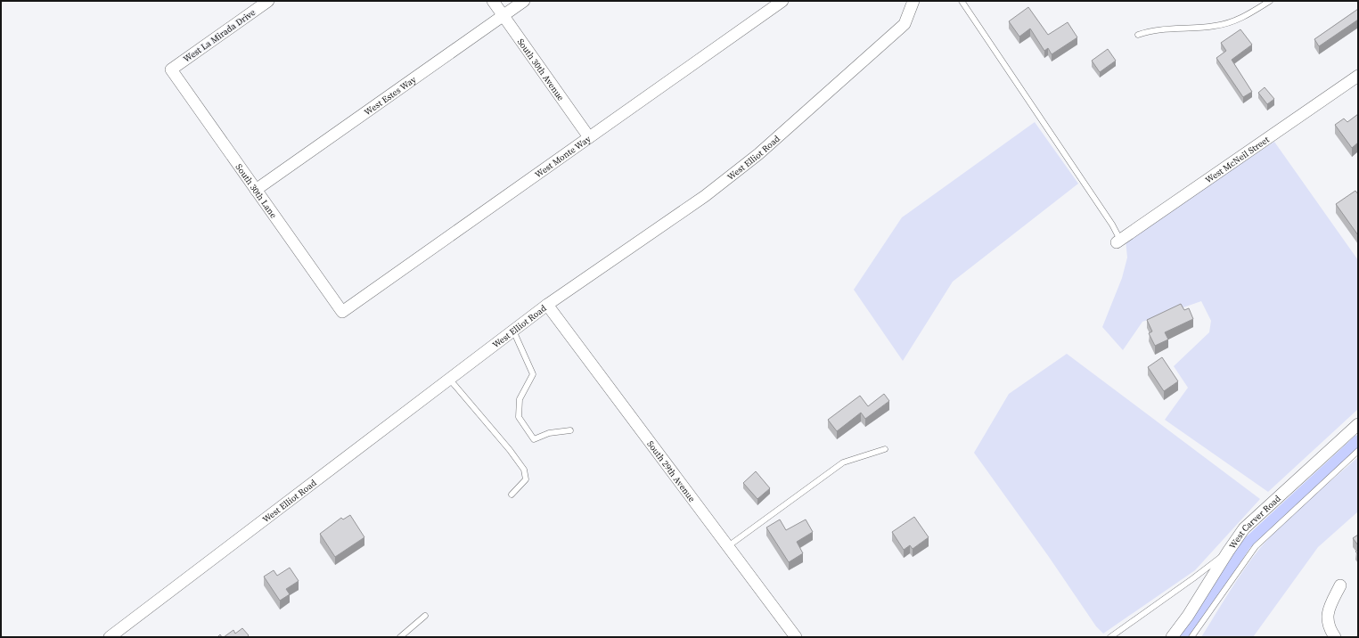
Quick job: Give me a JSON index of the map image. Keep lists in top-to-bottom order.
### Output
{
  "streets": {
    "street": [
      "West La Mirada Drive",
      "South 30th Avenue",
      "West Estes Way",
      "West Monte Way",
      "West Elliot Road",
      "West McNeil Street",
      "South 30th Lane",
      "South 29th Avenue",
      "West Carver Road"
    ]
  },
  "crossings": [
    ["West La Mirada Drive", "South 30th Lane"],
    ["South 30th Avenue", "West Estes Way"],
    ["South 30th Avenue", "West Monte Way"],
    ["West Estes Way", "South 30th Lane"],
    ["West Monte Way", "South 30th Lane"],
    ["West Elliot Road", "South 29th Avenue"]
  ]
}
